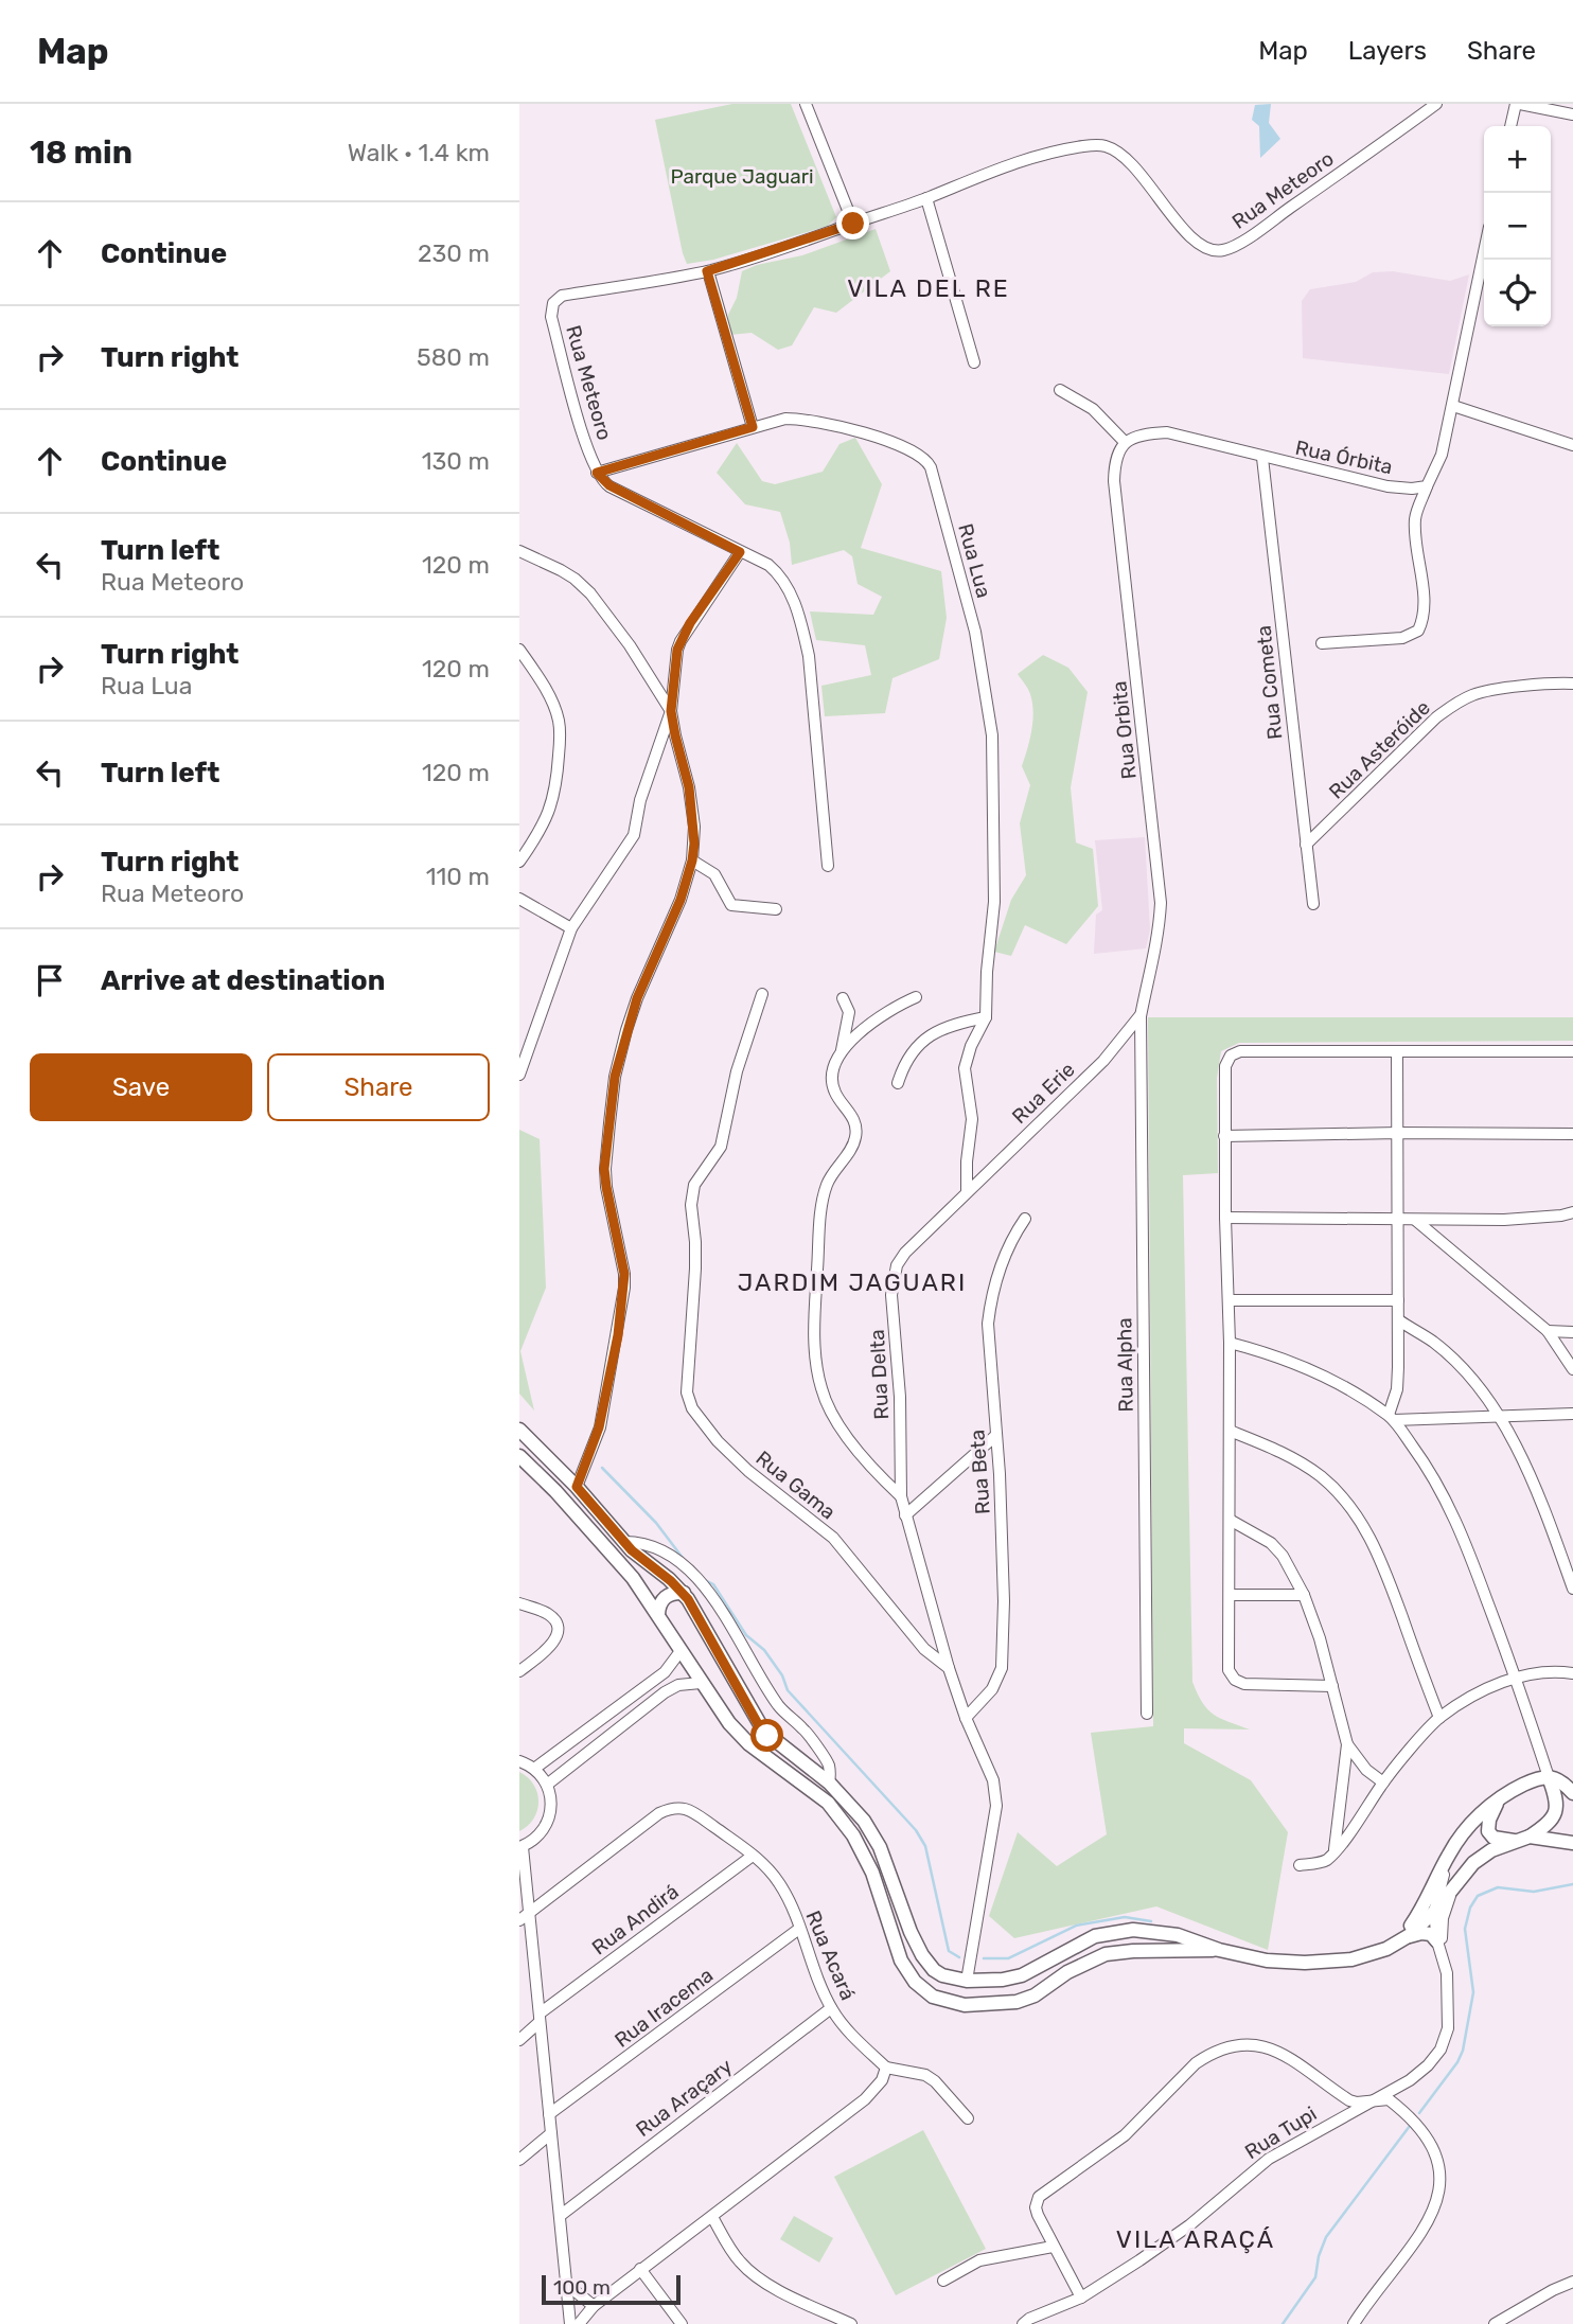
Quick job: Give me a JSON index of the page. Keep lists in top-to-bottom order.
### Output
{
  "streets": {
    "street": [
      "Rua Meteoro",
      "Rua Órbita",
      "Rua Lua",
      "Rua Cometa",
      "Rua Orbita",
      "Rua Asteróide",
      "Rua Erie",
      "Rua Alpha",
      "Rua Delta",
      "Rua Beta",
      "Rua Gama",
      "Rua Andirá",
      "Rua Acará",
      "Rua Iracema",
      "Rua Araçary",
      "Rua Tupi"
    ]
  },
  "crossings": [
    ["Rua Meteoro", "Rua Lua"],
    ["Rua Órbita", "Rua Cometa"],
    ["Rua Órbita", "Rua Orbita"],
    ["Rua Cometa", "Rua Asteróide"],
    ["Rua Orbita", "Rua Erie"],
    ["Rua Orbita", "Rua Alpha"],
    ["Rua Erie", "Rua Alpha"],
    ["Rua Erie", "Rua Delta"],
    ["Rua Delta", "Rua Gama"],
    ["Rua Andirá", "Rua Acará"],
    ["Rua Acará", "Rua Iracema"],
    ["Rua Acará", "Rua Araçary"]
  ],
  "districts": ["VILA DEL RE", "JARDIM JAGUARI", "VILA ARAÇÁ"],
  "parks": ["Parque Jaguari"],
  "scale_bar": "100 m",
  "page": {
    "header": "Map",
    "nav": ["Map", "Layers", "Share"],
    "heading": ["18 min", "Walk · 1.4 km"],
    "map_buttons": ["+", "−"],
    "list": [
      ["Continue", "230 m"],
      ["Turn right", "580 m"],
      ["Continue", "130 m"],
      ["Turn left", "Rua Meteoro", "120 m"],
      ["Turn right", "Rua Lua", "120 m"],
      ["Turn left", "120 m"],
      ["Turn right", "Rua Meteoro", "110 m"],
      "Arrive at destination"
    ],
    "buttons": ["Save", "Share"],
    "scale": "100 m"
  }
}
